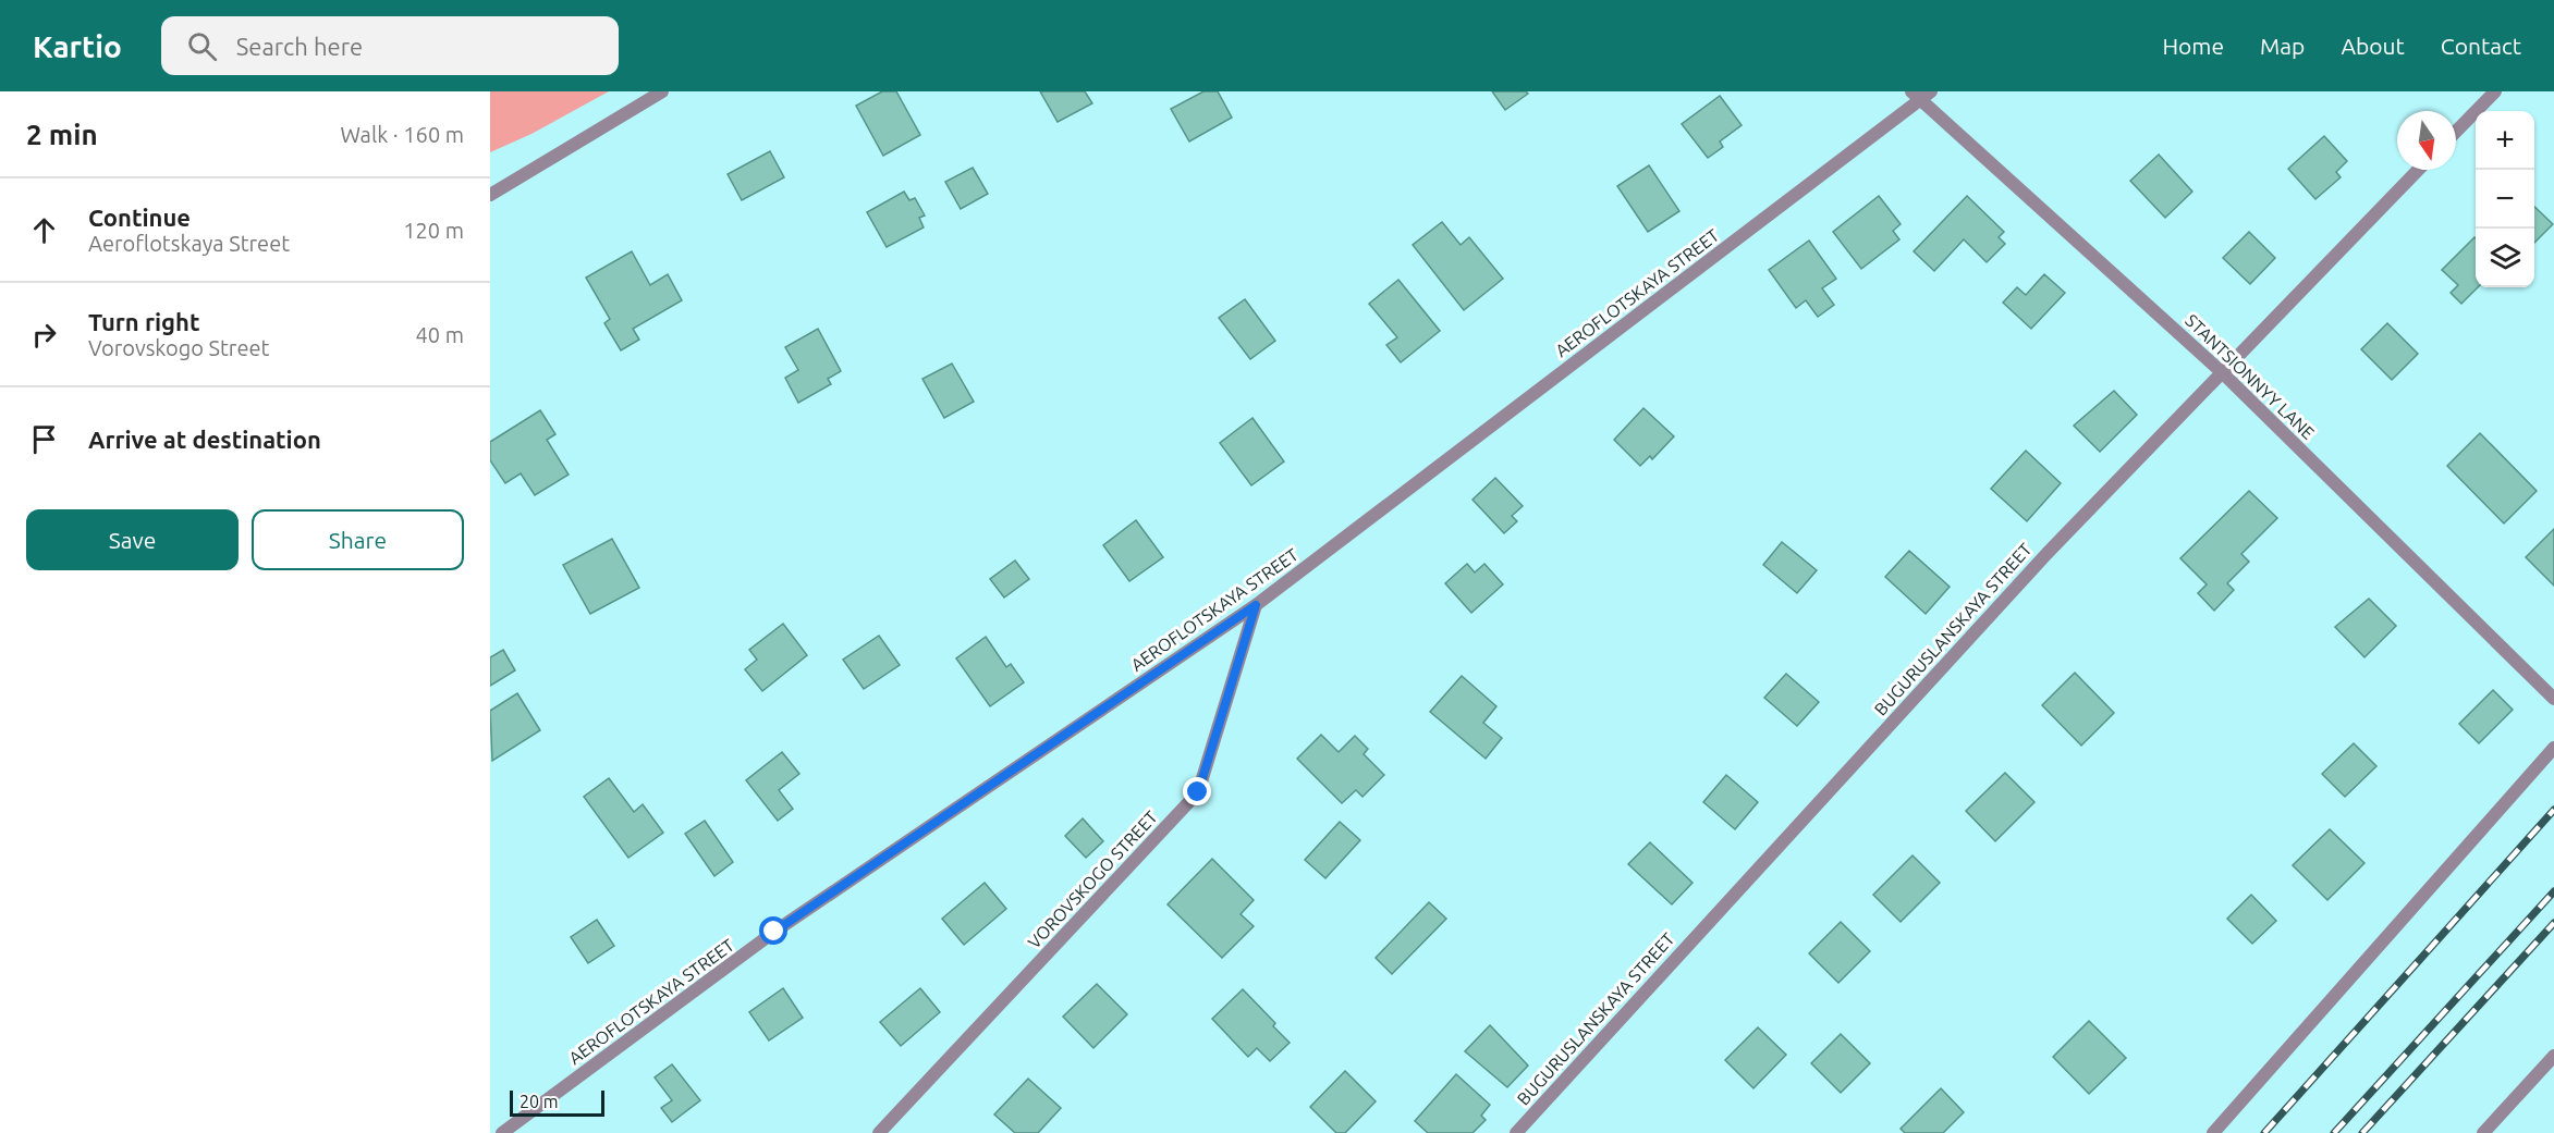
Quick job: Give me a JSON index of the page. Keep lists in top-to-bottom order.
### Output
{
  "streets": {
    "street": [
      "AEROFLOTSKAYA STREET",
      "STANTSIONNYY LANE",
      "BUGURUSLANSKAYA STREET",
      "VOROVSKOGO STREET"
    ]
  },
  "crossings": [
    ["AEROFLOTSKAYA STREET", "STANTSIONNYY LANE"],
    ["AEROFLOTSKAYA STREET", "VOROVSKOGO STREET"],
    ["STANTSIONNYY LANE", "BUGURUSLANSKAYA STREET"]
  ],
  "scale_bar": "20 m",
  "north": "bottom",
  "page": {
    "header": "Kartio",
    "search": "Search here",
    "nav": [
      "Home",
      "Map",
      "About",
      "Contact"
    ],
    "heading": ["2 min", "Walk · 160 m"],
    "map_buttons": ["+", "−"],
    "list": [
      ["Continue", "Aeroflotskaya Street", "120 m"],
      ["Turn right", "Vorovskogo Street", "40 m"],
      "Arrive at destination"
    ],
    "buttons": ["Save", "Share"],
    "scale": "20 m"
  }
}
